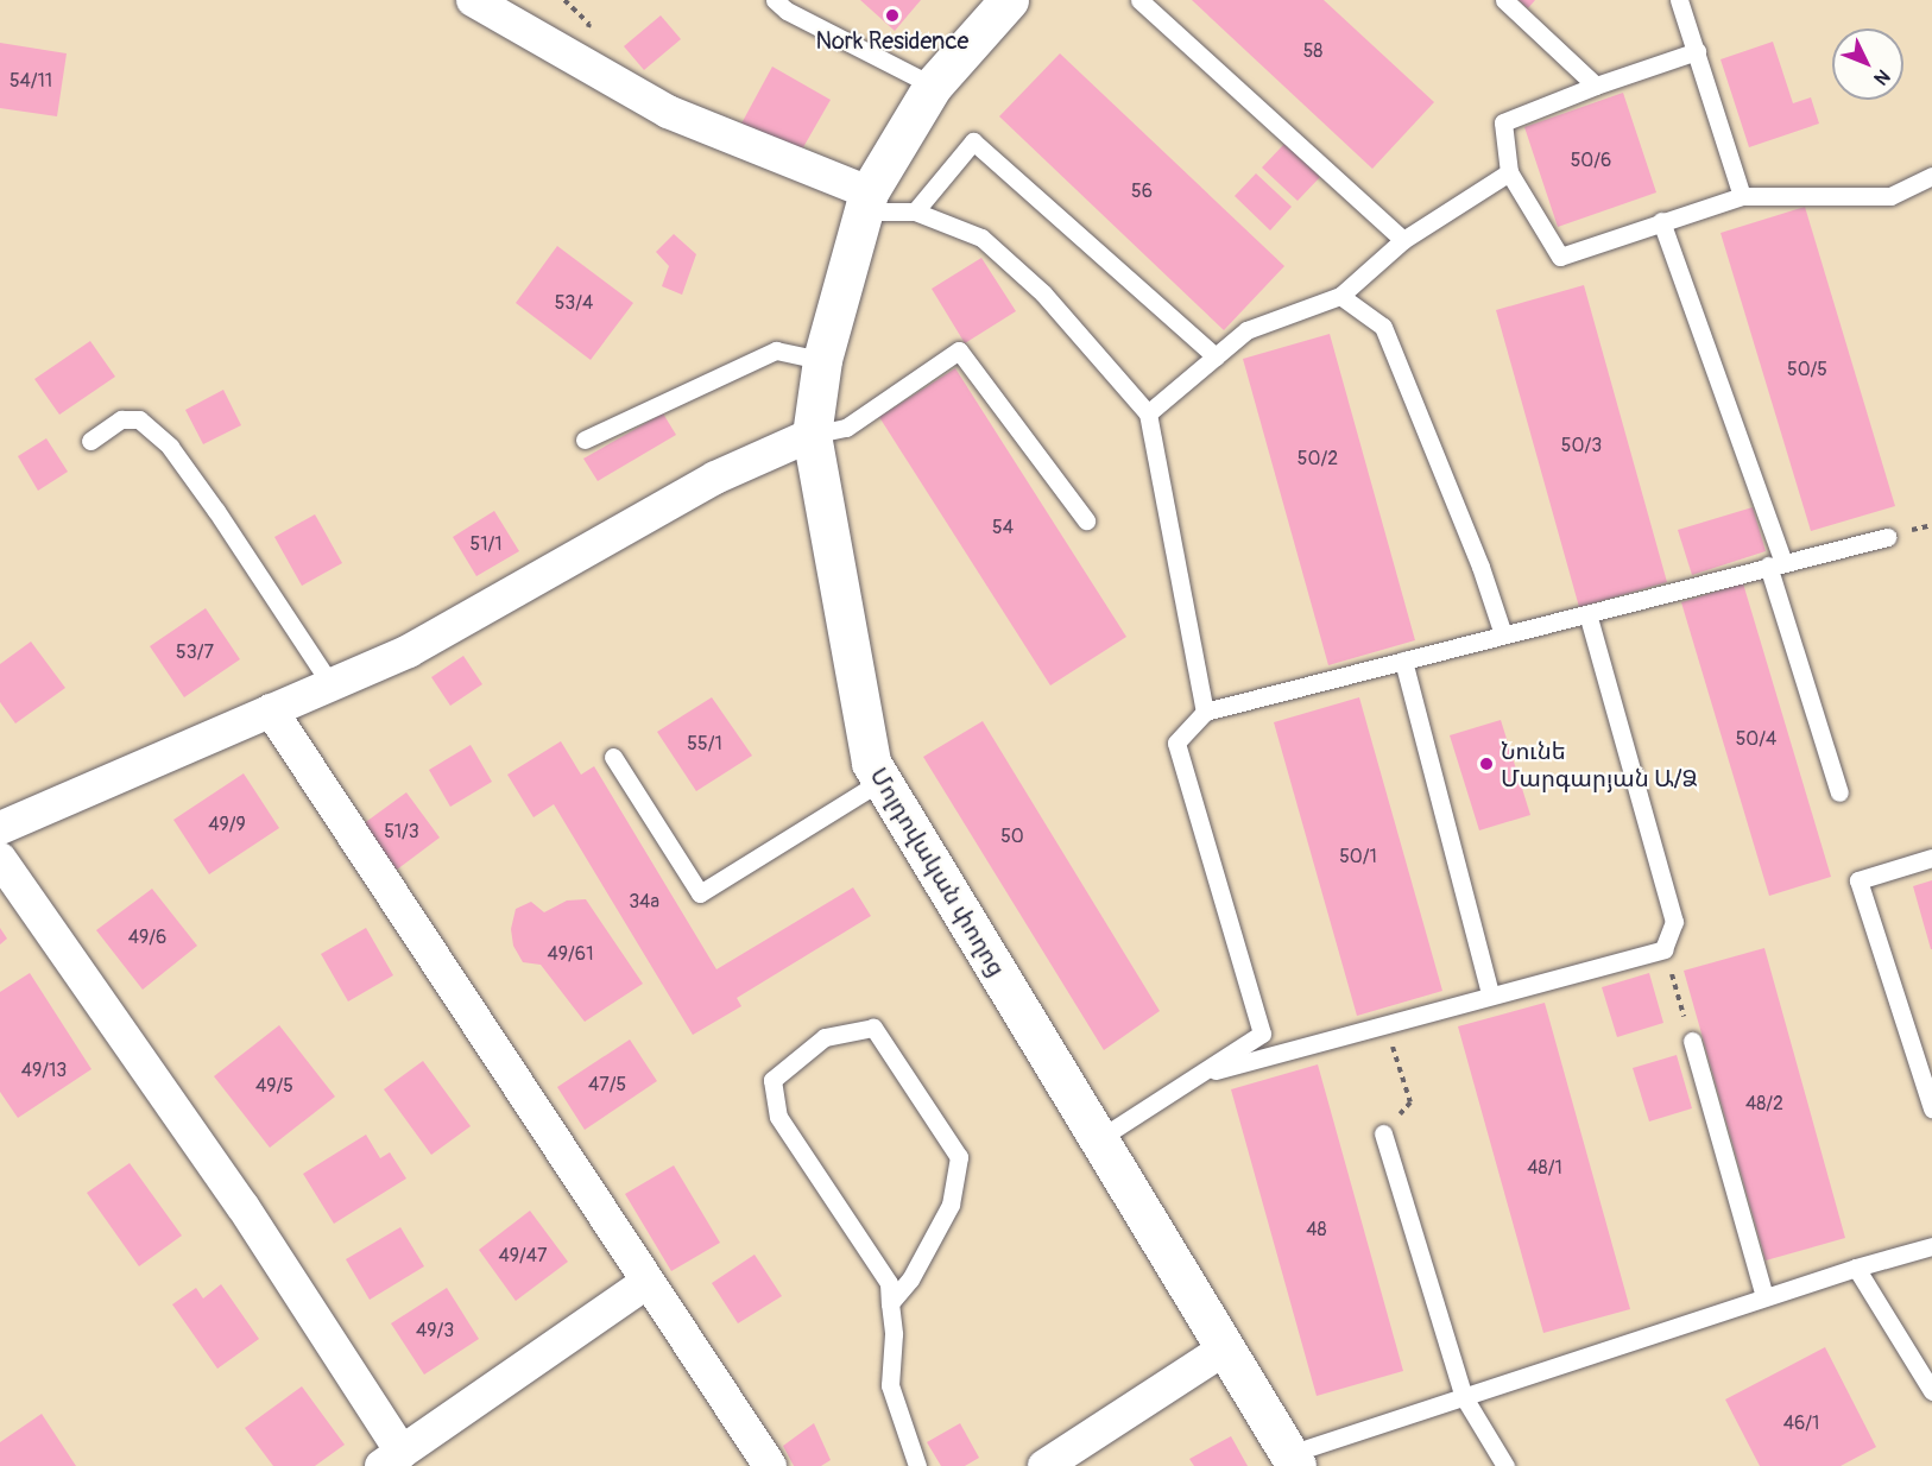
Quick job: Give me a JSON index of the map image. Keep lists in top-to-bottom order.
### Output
{
  "streets": {
    "street": ["Մոլդովական փողոց"]
  },
  "places": ["Nork Residence", "Նունե Մարգարյան Ա/Ձ"],
  "house_numbers": [
    "58",
    "54/11",
    "50/6",
    "56",
    "53/4",
    "50/5",
    "50/3",
    "50/2",
    "54",
    "51/1",
    "53/7",
    "50/4",
    "55/1",
    "49/9",
    "51/3",
    "50",
    "50/1",
    "34a",
    "49/6",
    "49/61",
    "49/13",
    "47/5",
    "49/5",
    "48/2",
    "48/1",
    "48",
    "49/47",
    "49/3",
    "46/1"
  ],
  "north": "bottom right"
}
